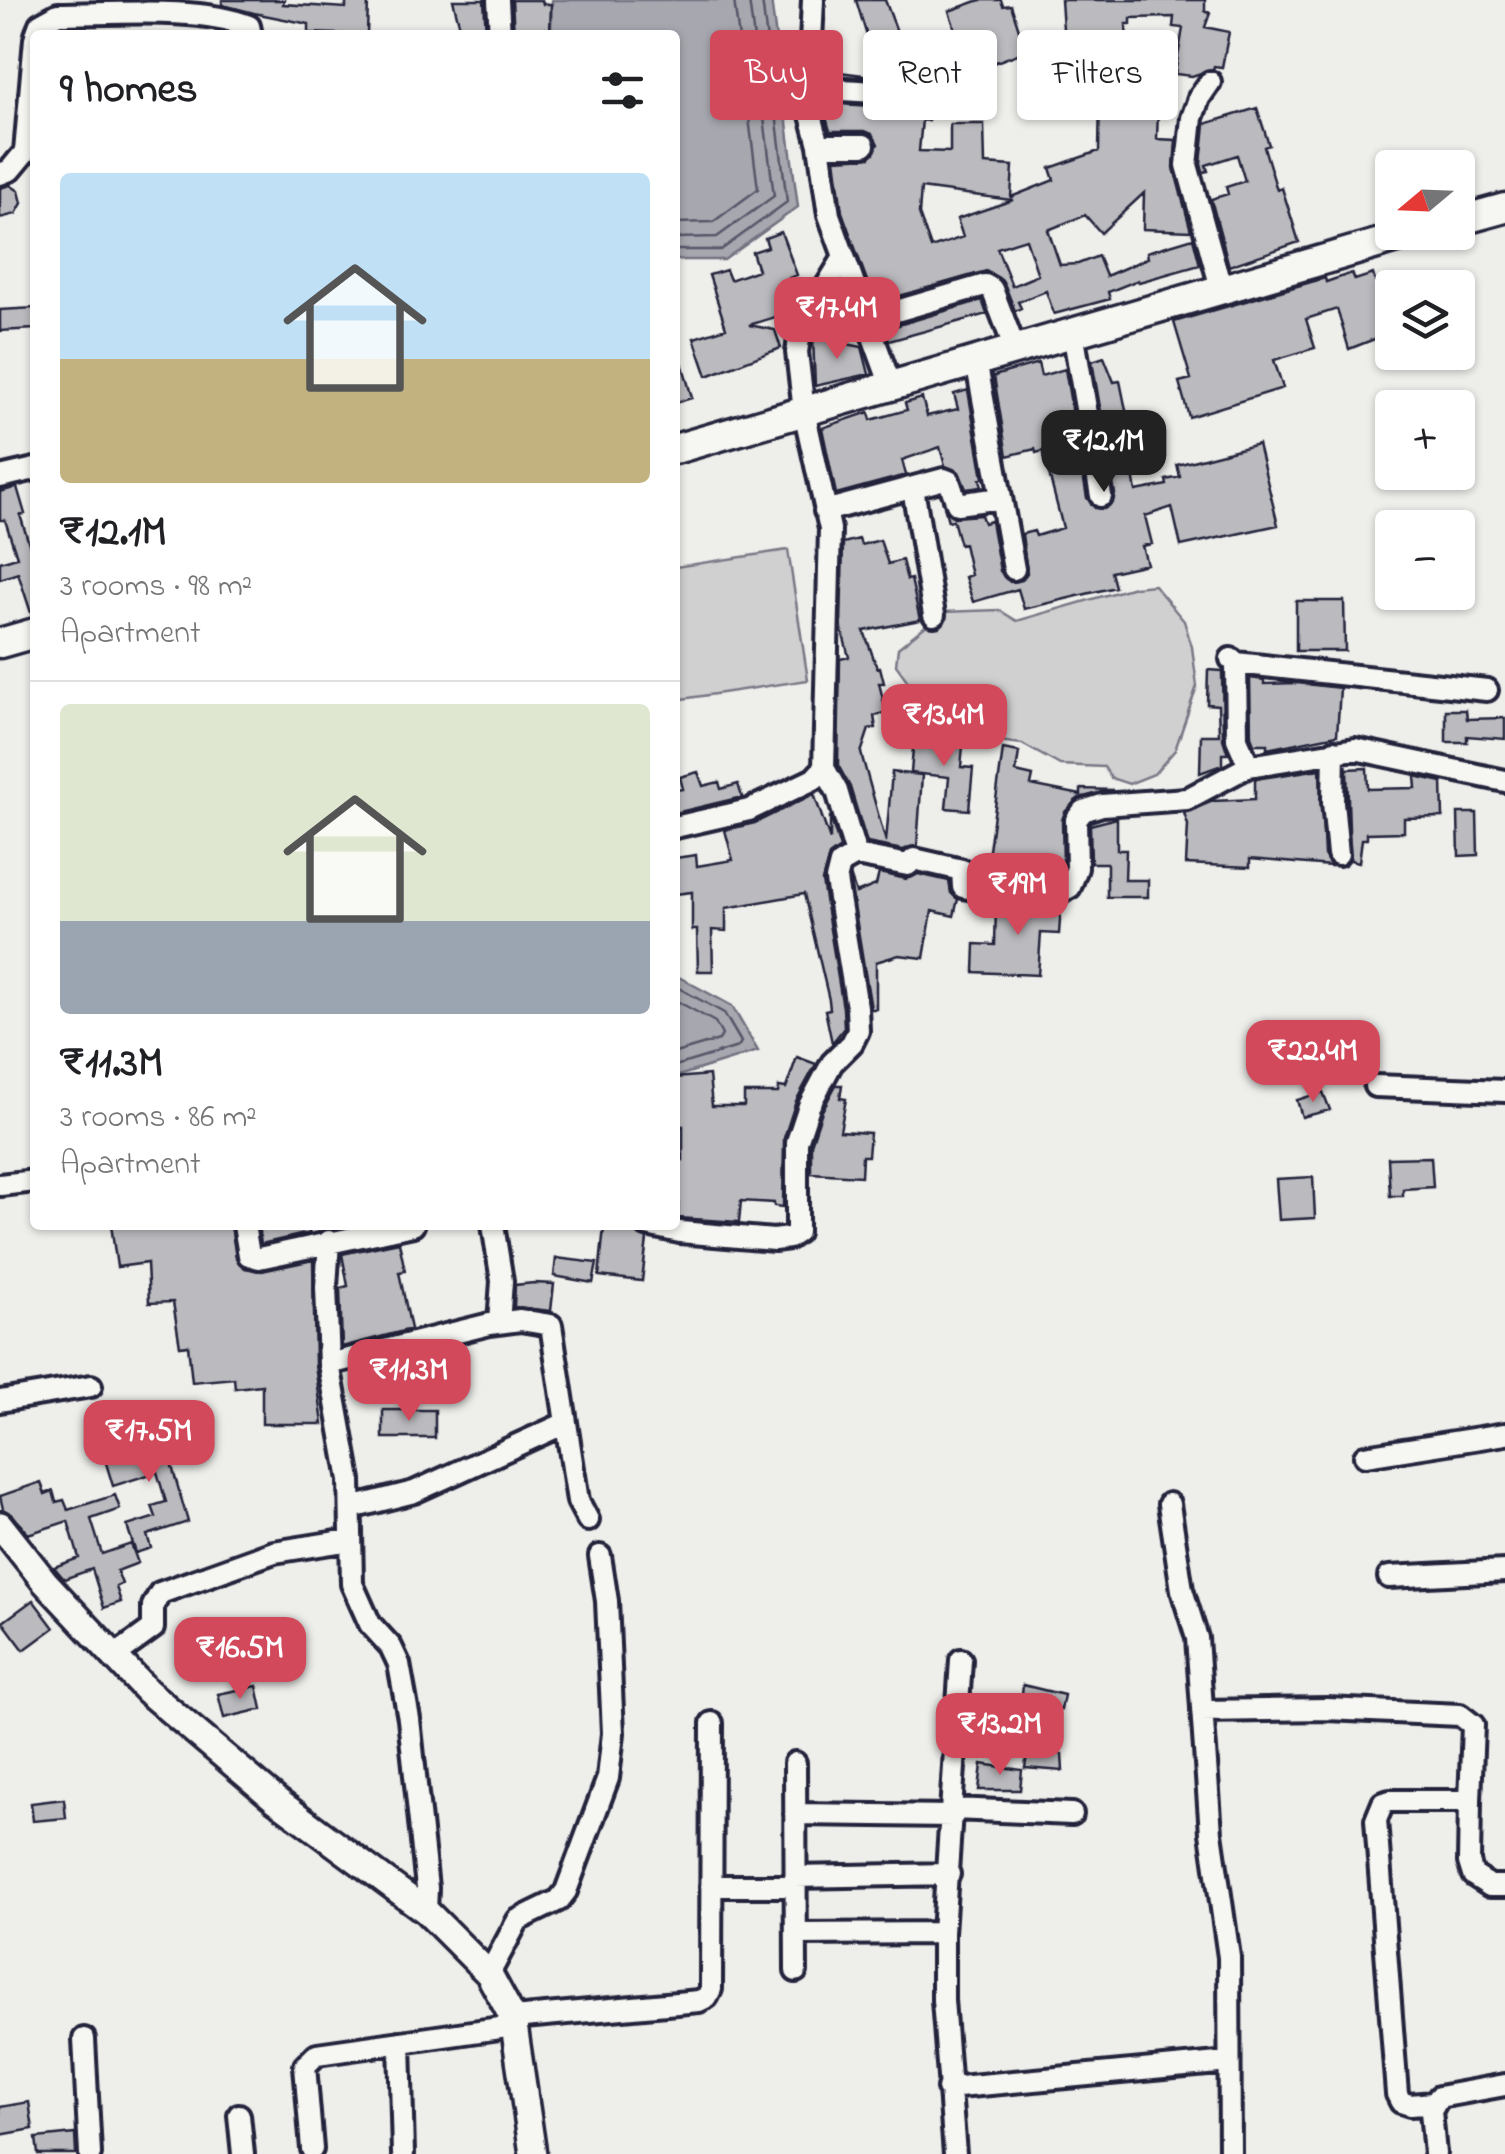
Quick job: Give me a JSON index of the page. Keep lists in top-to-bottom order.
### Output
{
  "north": "left",
  "page": {
    "chip": ["Buy", "Rent", "Filters"],
    "heading": "9 homes",
    "map_buttons": ["+", "−"],
    "list": [
      {
        "name": "₹12.1M",
        "note": "3 rooms · 98 m² · Apartment"
      },
      {
        "name": "₹11.3M",
        "note": "3 rooms · 86 m² · Apartment"
      }
    ],
    "price": [
      "₹17.4M",
      "₹12.1M",
      "₹13.4M",
      "₹19M",
      "₹22.4M",
      "₹11.3M",
      "₹17.5M",
      "₹16.5M",
      "₹13.2M"
    ]
  }
}
